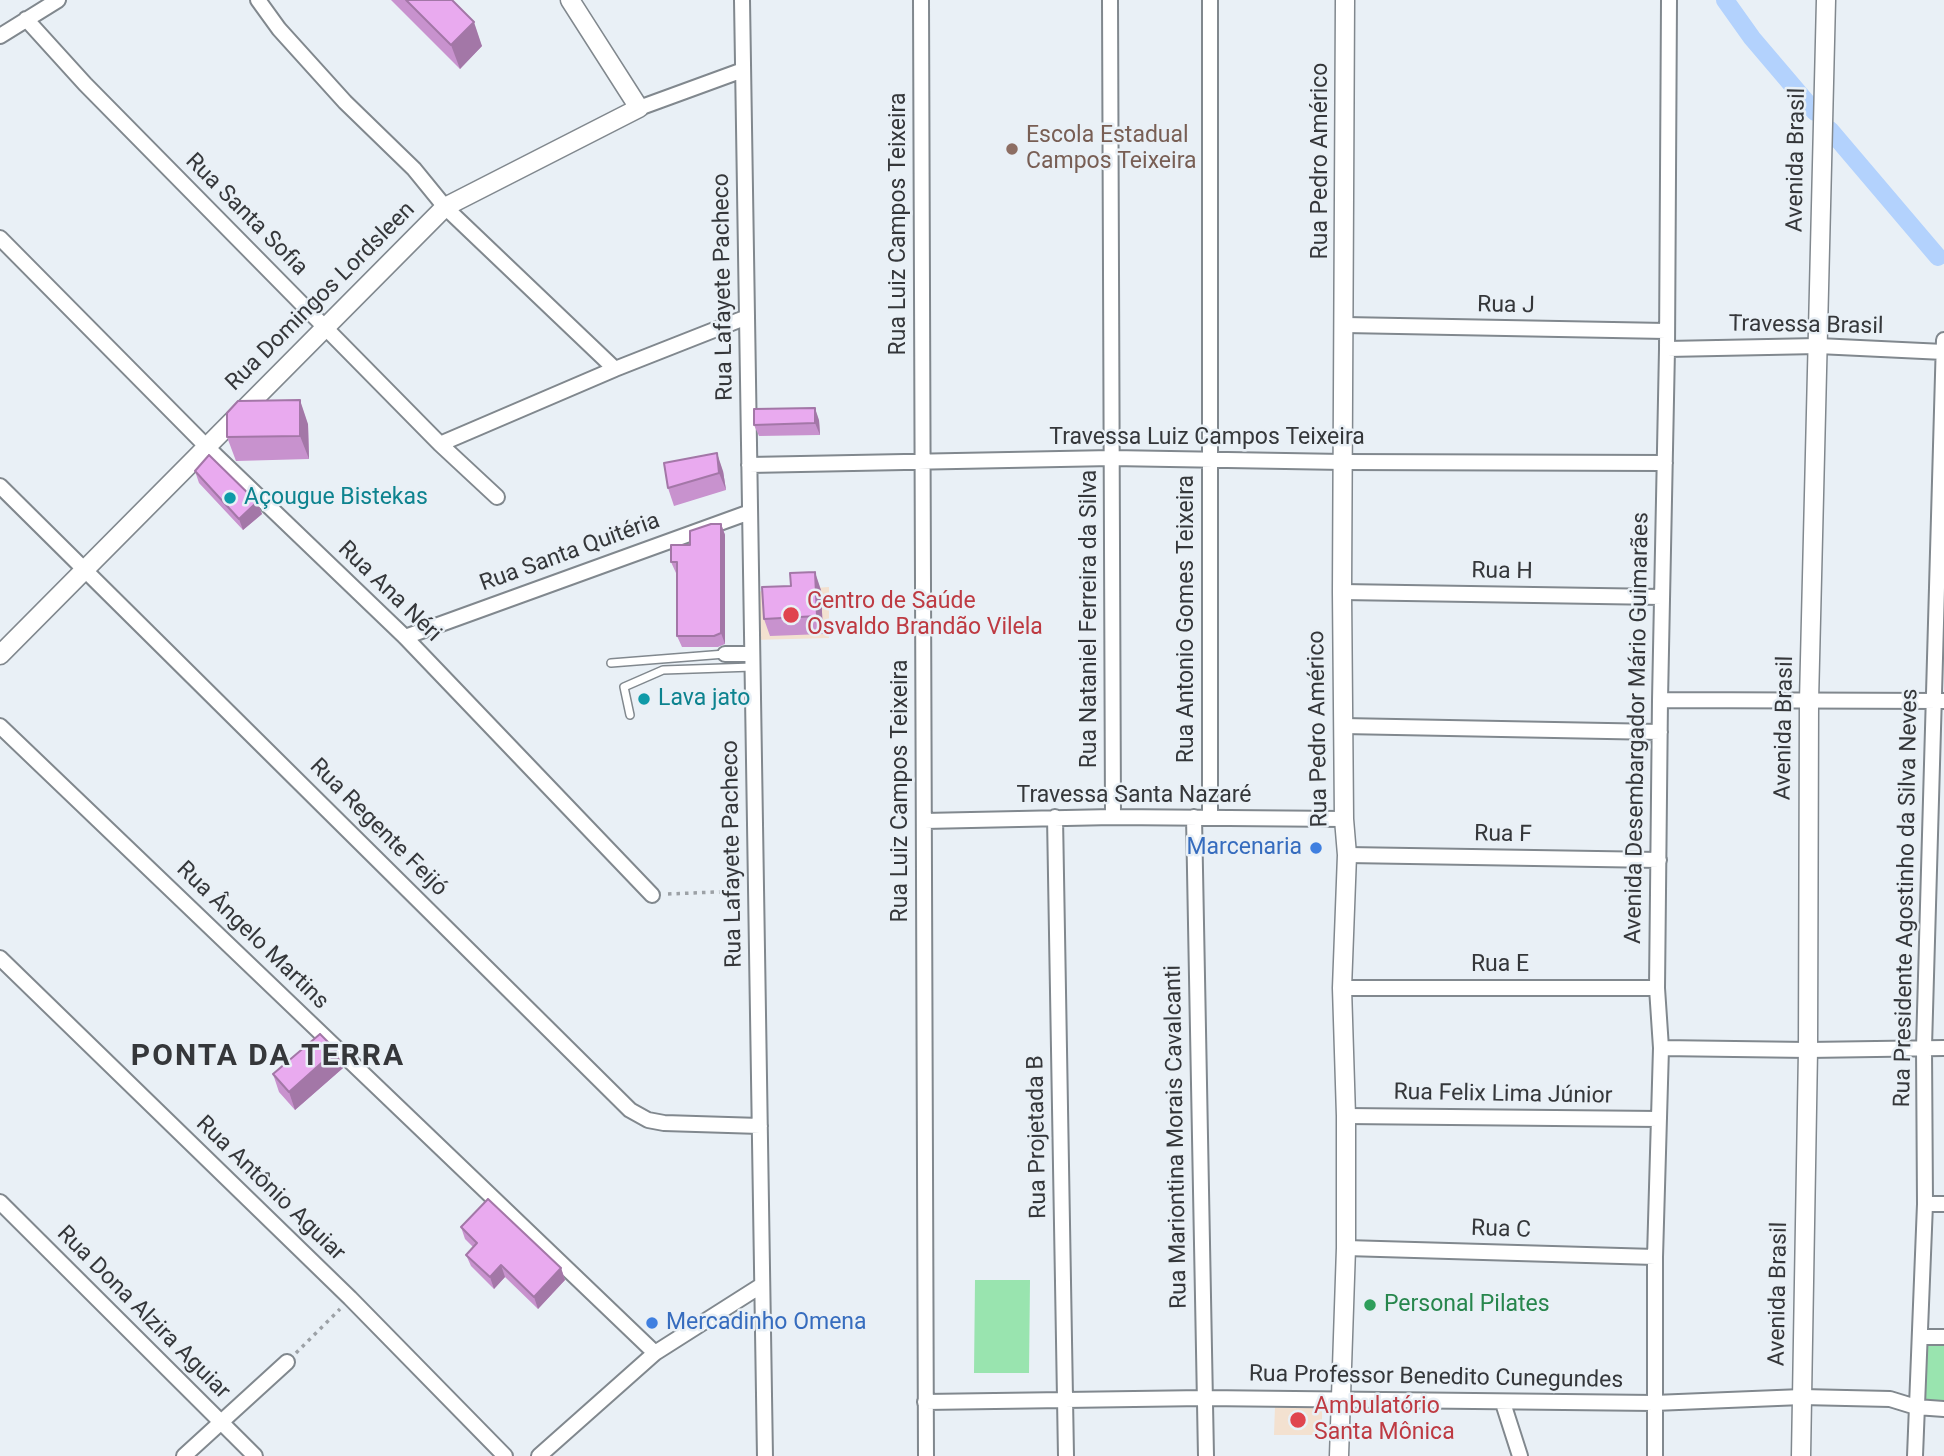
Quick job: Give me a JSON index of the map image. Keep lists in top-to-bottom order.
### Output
{
  "streets": {
    "street": [
      "Avenida Brasil",
      "Rua Pedro Américo",
      "Rua Santa Sofia",
      "Rua Luiz Campos Teixeira",
      "Rua Lafayete Pacheco",
      "Rua Domingos Lordsleen",
      "Rua J",
      "Travessa Brasil",
      "Travessa Luiz Campos Teixeira",
      "Rua Santa Quitéria",
      "Rua H",
      "Rua Ana Néri",
      "Rua Nataniel Ferreira da Silva",
      "Rua Antonio Gomes Teixeira",
      "Avenida Desembargador Mário Guimarães",
      "Travessa Santa Nazaré",
      "Rua Regente Feijó",
      "Rua F",
      "Rua Presidente Agostinho da Silva Neves",
      "Rua Ângelo Martins",
      "Rua E",
      "Rua Felix Lima Júnior",
      "Rua Projetada B",
      "Rua Mariontina Morais Cavalcanti",
      "Rua Antônio Aguiar",
      "Rua C",
      "Rua Dona Alzira Aguiar",
      "Rua Professor Benedito Cunegundes"
    ]
  },
  "crossings": [
    ["Avenida Brasil", "Travessa Brasil"],
    ["Avenida Brasil", "Rua Professor Benedito Cunegundes"],
    ["Rua Pedro Américo", "Rua J"],
    ["Rua Pedro Américo", "Travessa Luiz Campos Teixeira"],
    ["Rua Pedro Américo", "Rua H"],
    ["Rua Pedro Américo", "Travessa Santa Nazaré"],
    ["Rua Pedro Américo", "Rua F"],
    ["Rua Pedro Américo", "Rua E"],
    ["Rua Pedro Américo", "Rua Felix Lima Júnior"],
    ["Rua Pedro Américo", "Rua C"],
    ["Rua Pedro Américo", "Rua Professor Benedito Cunegundes"],
    ["Rua Santa Sofia", "Rua Domingos Lordsleen"],
    ["Rua Luiz Campos Teixeira", "Travessa Luiz Campos Teixeira"],
    ["Rua Luiz Campos Teixeira", "Travessa Santa Nazaré"],
    ["Rua Luiz Campos Teixeira", "Rua Professor Benedito Cunegundes"],
    ["Rua Lafayete Pacheco", "Rua Domingos Lordsleen"],
    ["Rua Lafayete Pacheco", "Travessa Luiz Campos Teixeira"],
    ["Rua Lafayete Pacheco", "Rua Santa Quitéria"],
    ["Rua Lafayete Pacheco", "Rua Regente Feijó"],
    ["Rua Domingos Lordsleen", "Rua Ana Néri"],
    ["Rua Domingos Lordsleen", "Rua Regente Feijó"],
    ["Rua J", "Avenida Desembargador Mário Guimarães"],
    ["Travessa Brasil", "Avenida Desembargador Mário Guimarães"],
    ["Travessa Brasil", "Rua Presidente Agostinho da Silva Neves"],
    ["Travessa Luiz Campos Teixeira", "Rua Nataniel Ferreira da Silva"],
    ["Travessa Luiz Campos Teixeira", "Rua Antonio Gomes Teixeira"],
    ["Travessa Luiz Campos Teixeira", "Avenida Desembargador Mário Guimarães"],
    ["Rua Santa Quitéria", "Rua Ana Néri"],
    ["Rua H", "Avenida Desembargador Mário Guimarães"],
    ["Rua Nataniel Ferreira da Silva", "Travessa Santa Nazaré"],
    ["Rua Antonio Gomes Teixeira", "Travessa Santa Nazaré"],
    ["Avenida Desembargador Mário Guimarães", "Rua F"],
    ["Avenida Desembargador Mário Guimarães", "Rua E"],
    ["Avenida Desembargador Mário Guimarães", "Rua Felix Lima Júnior"],
    ["Avenida Desembargador Mário Guimarães", "Rua C"],
    ["Avenida Desembargador Mário Guimarães", "Rua Professor Benedito Cunegundes"],
    ["Travessa Santa Nazaré", "Rua Projetada B"],
    ["Travessa Santa Nazaré", "Rua Mariontina Morais Cavalcanti"],
    ["Rua Presidente Agostinho da Silva Neves", "Rua Professor Benedito Cunegundes"],
    ["Rua Projetada B", "Rua Professor Benedito Cunegundes"],
    ["Rua Mariontina Morais Cavalcanti", "Rua Professor Benedito Cunegundes"]
  ],
  "districts": ["PONTA DA TERRA"],
  "places": [
    "Escola Estadual Campos Teixeira",
    "Açougue Bistekas",
    "Centro de Saúde Osvaldo Brandão Vilela",
    "Lava jato",
    "Marcenaria",
    "Personal Pilates",
    "Mercadinho Omena",
    "Ambulatório Santa Mônica"
  ]
}
